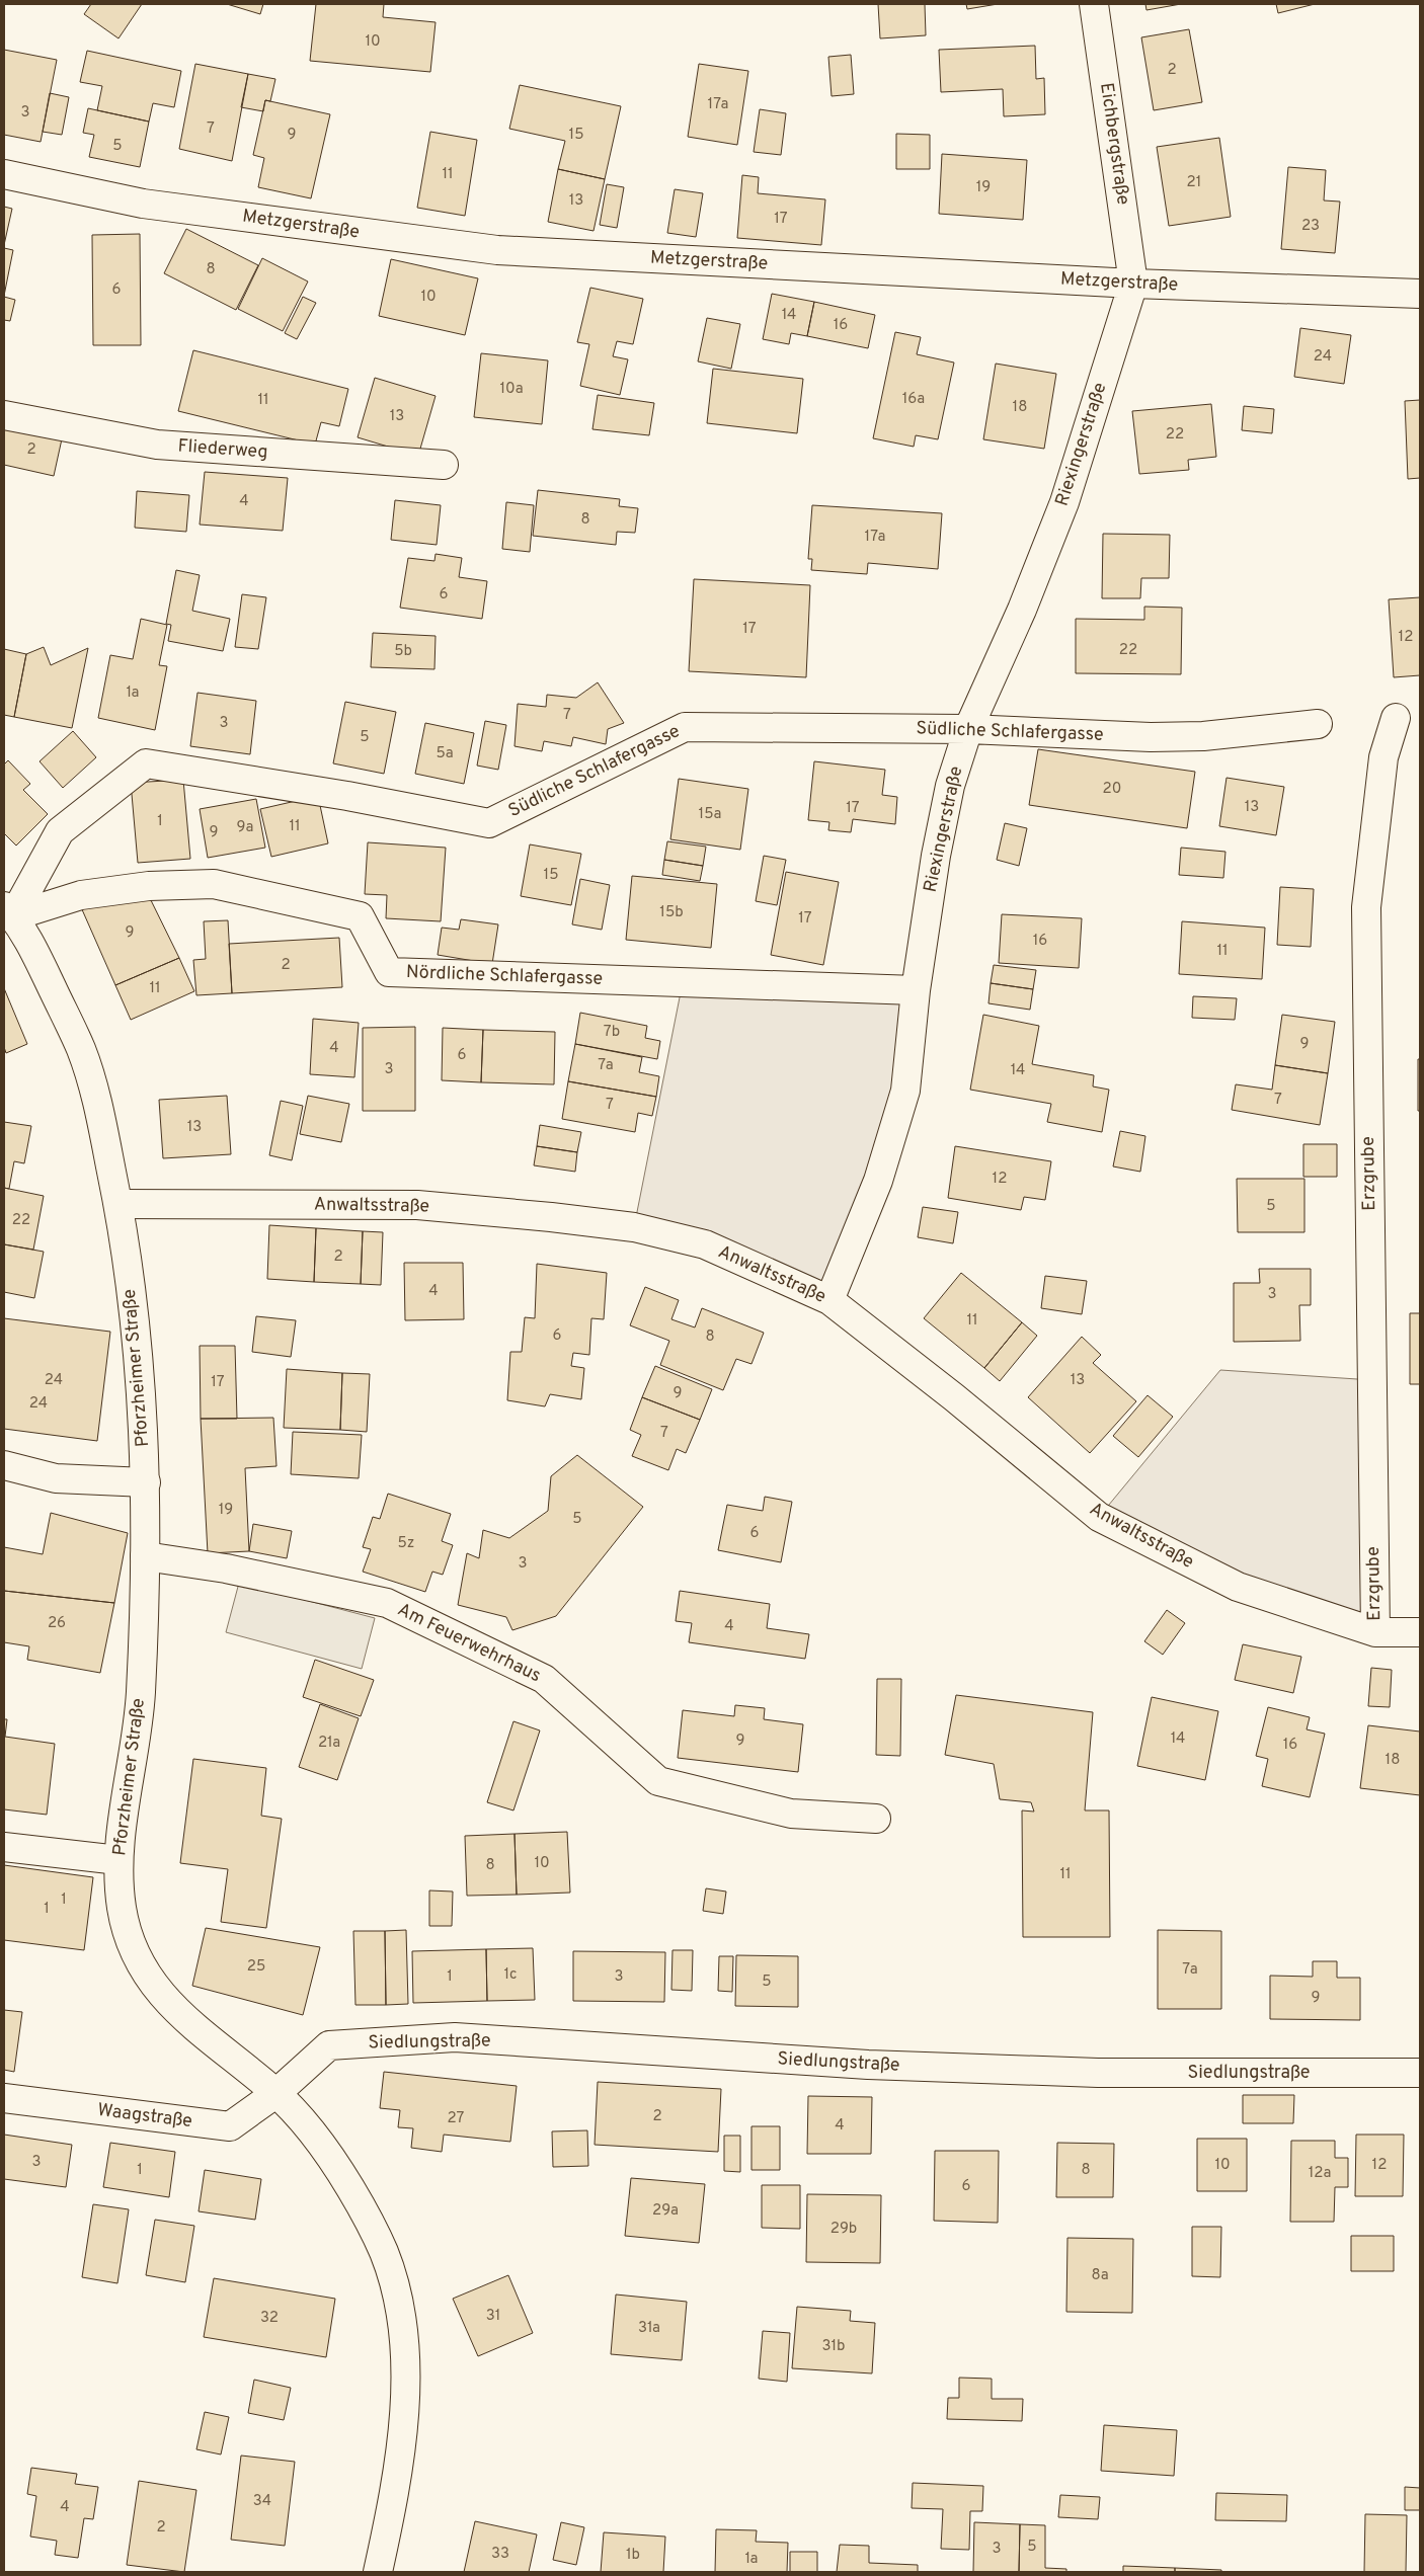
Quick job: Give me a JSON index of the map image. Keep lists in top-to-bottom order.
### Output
{
  "streets": {
    "street": [
      "Eichbergstraße",
      "Metzgerstraße",
      "Riexingerstraße",
      "Fliederweg",
      "Südliche Schlafergasse",
      "Nördliche Schlafergasse",
      "Erzgrube",
      "Anwaltsstraße",
      "Pforzheimer Straße",
      "Am Feuerwehrhaus",
      "Siedlungstraße",
      "Waagstraße"
    ]
  },
  "crossings": [
    ["Eichbergstraße", "Metzgerstraße"],
    ["Eichbergstraße", "Riexingerstraße"],
    ["Metzgerstraße", "Riexingerstraße"],
    ["Riexingerstraße", "Südliche Schlafergasse"],
    ["Riexingerstraße", "Nördliche Schlafergasse"],
    ["Riexingerstraße", "Anwaltsstraße"],
    ["Südliche Schlafergasse", "Nördliche Schlafergasse"],
    ["Südliche Schlafergasse", "Pforzheimer Straße"],
    ["Nördliche Schlafergasse", "Pforzheimer Straße"],
    ["Erzgrube", "Anwaltsstraße"],
    ["Anwaltsstraße", "Pforzheimer Straße"],
    ["Pforzheimer Straße", "Am Feuerwehrhaus"],
    ["Pforzheimer Straße", "Siedlungstraße"],
    ["Pforzheimer Straße", "Waagstraße"],
    ["Siedlungstraße", "Waagstraße"]
  ],
  "house_numbers": [
    "10",
    "2",
    "17a",
    "3",
    "7",
    "9",
    "15",
    "5",
    "11",
    "21",
    "19",
    "13",
    "17",
    "23",
    "8",
    "6",
    "10",
    "14",
    "16",
    "24",
    "10a",
    "16a",
    "11",
    "18",
    "13",
    "22",
    "2",
    "4",
    "8",
    "17a",
    "6",
    "17",
    "12",
    "22",
    "5b",
    "1a",
    "7",
    "3",
    "5",
    "5a",
    "20",
    "13",
    "17",
    "15a",
    "1",
    "11",
    "9a",
    "9",
    "15",
    "15b",
    "17",
    "9",
    "16",
    "11",
    "2",
    "11",
    "7b",
    "9",
    "4",
    "6",
    "7a",
    "3",
    "14",
    "7",
    "7",
    "13",
    "12",
    "5",
    "22",
    "2",
    "4",
    "3",
    "11",
    "6",
    "8",
    "24",
    "13",
    "17",
    "9",
    "24",
    "7",
    "19",
    "5",
    "6",
    "5z",
    "3",
    "26",
    "4",
    "14",
    "9",
    "21a",
    "16",
    "18",
    "10",
    "8",
    "11",
    "1",
    "1",
    "25",
    "7a",
    "1c",
    "1",
    "3",
    "5",
    "9",
    "2",
    "27",
    "4",
    "3",
    "10",
    "12",
    "1",
    "8",
    "12a",
    "6",
    "29a",
    "29b",
    "8a",
    "31",
    "32",
    "31a",
    "31b",
    "34",
    "4",
    "2",
    "5",
    "3",
    "33",
    "1b",
    "1a"
  ]
}
